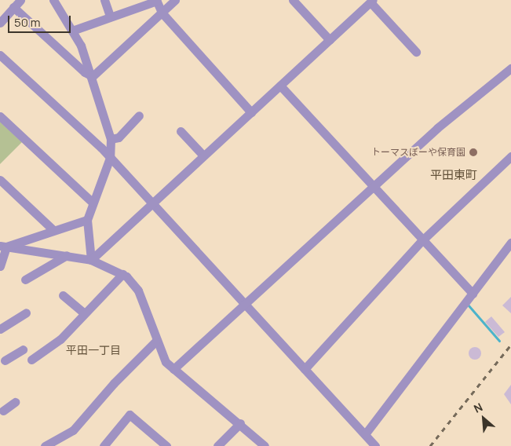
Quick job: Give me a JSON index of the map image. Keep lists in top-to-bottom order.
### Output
{
  "districts": ["平田東町", "平田一丁目"],
  "places": ["トーマスぼーや保育園"],
  "scale_bar": "50 m",
  "north": "top left"
}
